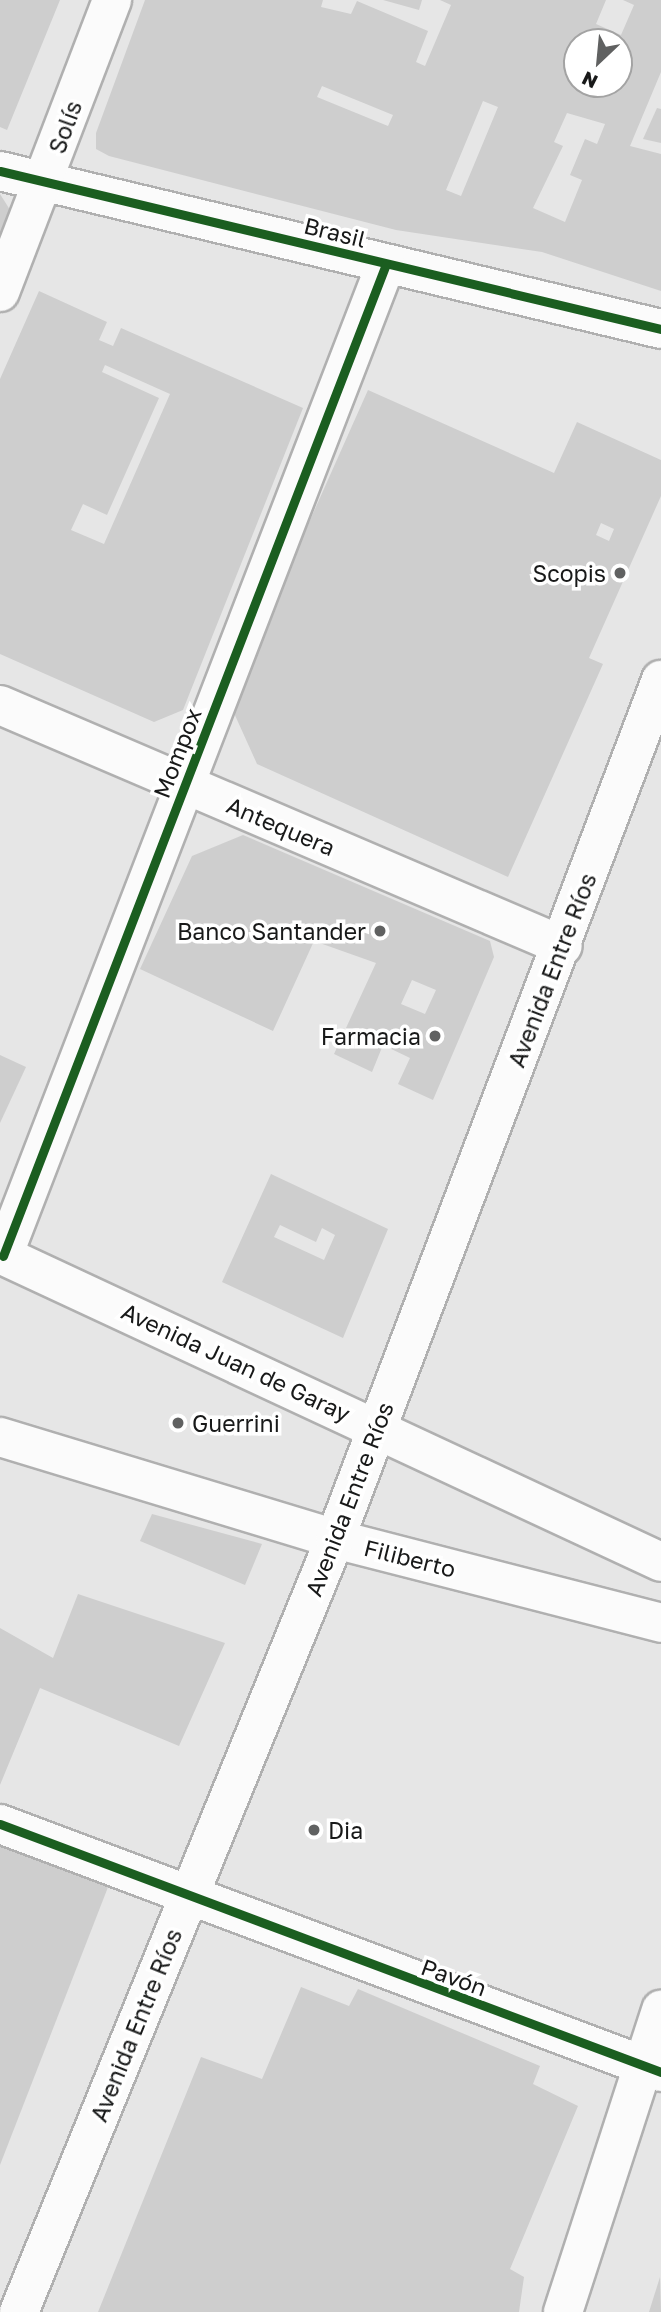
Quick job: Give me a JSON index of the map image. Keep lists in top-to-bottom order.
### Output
{
  "streets": {
    "street": [
      "Solís",
      "Brasil",
      "Mompox",
      "Antequera",
      "Avenida Entre Ríos",
      "Avenida Juan de Garay",
      "Filiberto",
      "Pavón"
    ]
  },
  "crossings": [
    ["Solís", "Brasil"],
    ["Brasil", "Mompox"],
    ["Mompox", "Antequera"],
    ["Mompox", "Avenida Juan de Garay"],
    ["Antequera", "Avenida Entre Ríos"],
    ["Avenida Entre Ríos", "Avenida Juan de Garay"],
    ["Avenida Entre Ríos", "Filiberto"],
    ["Avenida Entre Ríos", "Pavón"]
  ],
  "places": [
    "Scopis",
    "Banco Santander",
    "Farmacia",
    "Guerrini",
    "Dia"
  ],
  "north": "bottom left"
}
